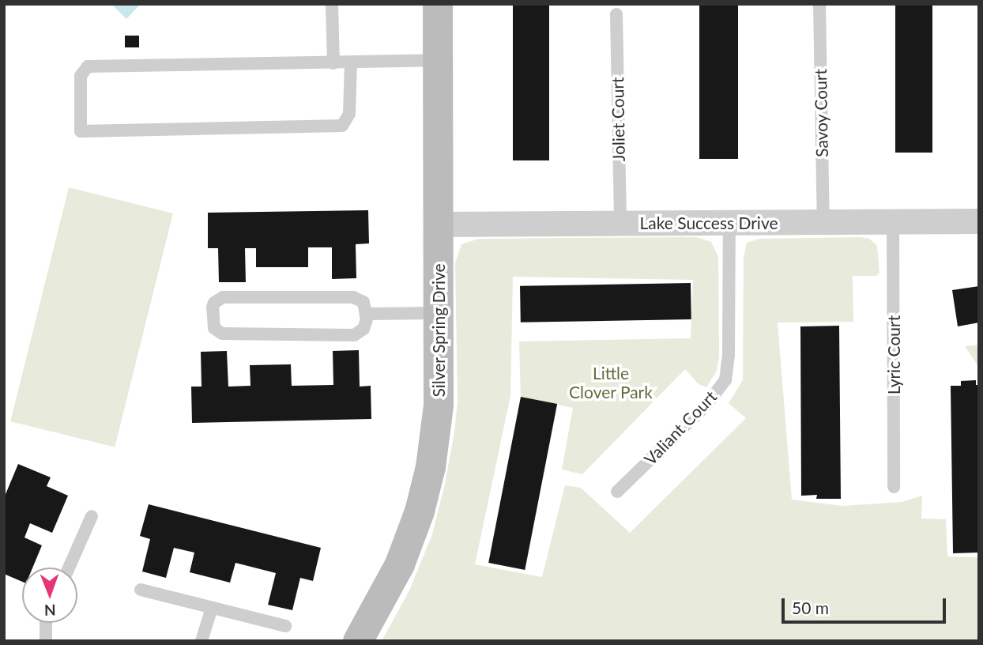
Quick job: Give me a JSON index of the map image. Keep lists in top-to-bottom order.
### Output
{
  "streets": {
    "street": ["Lake Success Drive", "Silver Spring Drive"],
    "lane": [
      "Savoy Court",
      "Joliet Court",
      "Lyric Court",
      "Valiant Court"
    ]
  },
  "crossings": [
    ["Savoy Court", "Lake Success Drive"],
    ["Joliet Court", "Lake Success Drive"],
    ["Lake Success Drive", "Silver Spring Drive"],
    ["Lake Success Drive", "Lyric Court"],
    ["Lake Success Drive", "Valiant Court"]
  ],
  "parks": ["Little Clover Park"],
  "scale_bar": "50 m",
  "north": "bottom"
}
